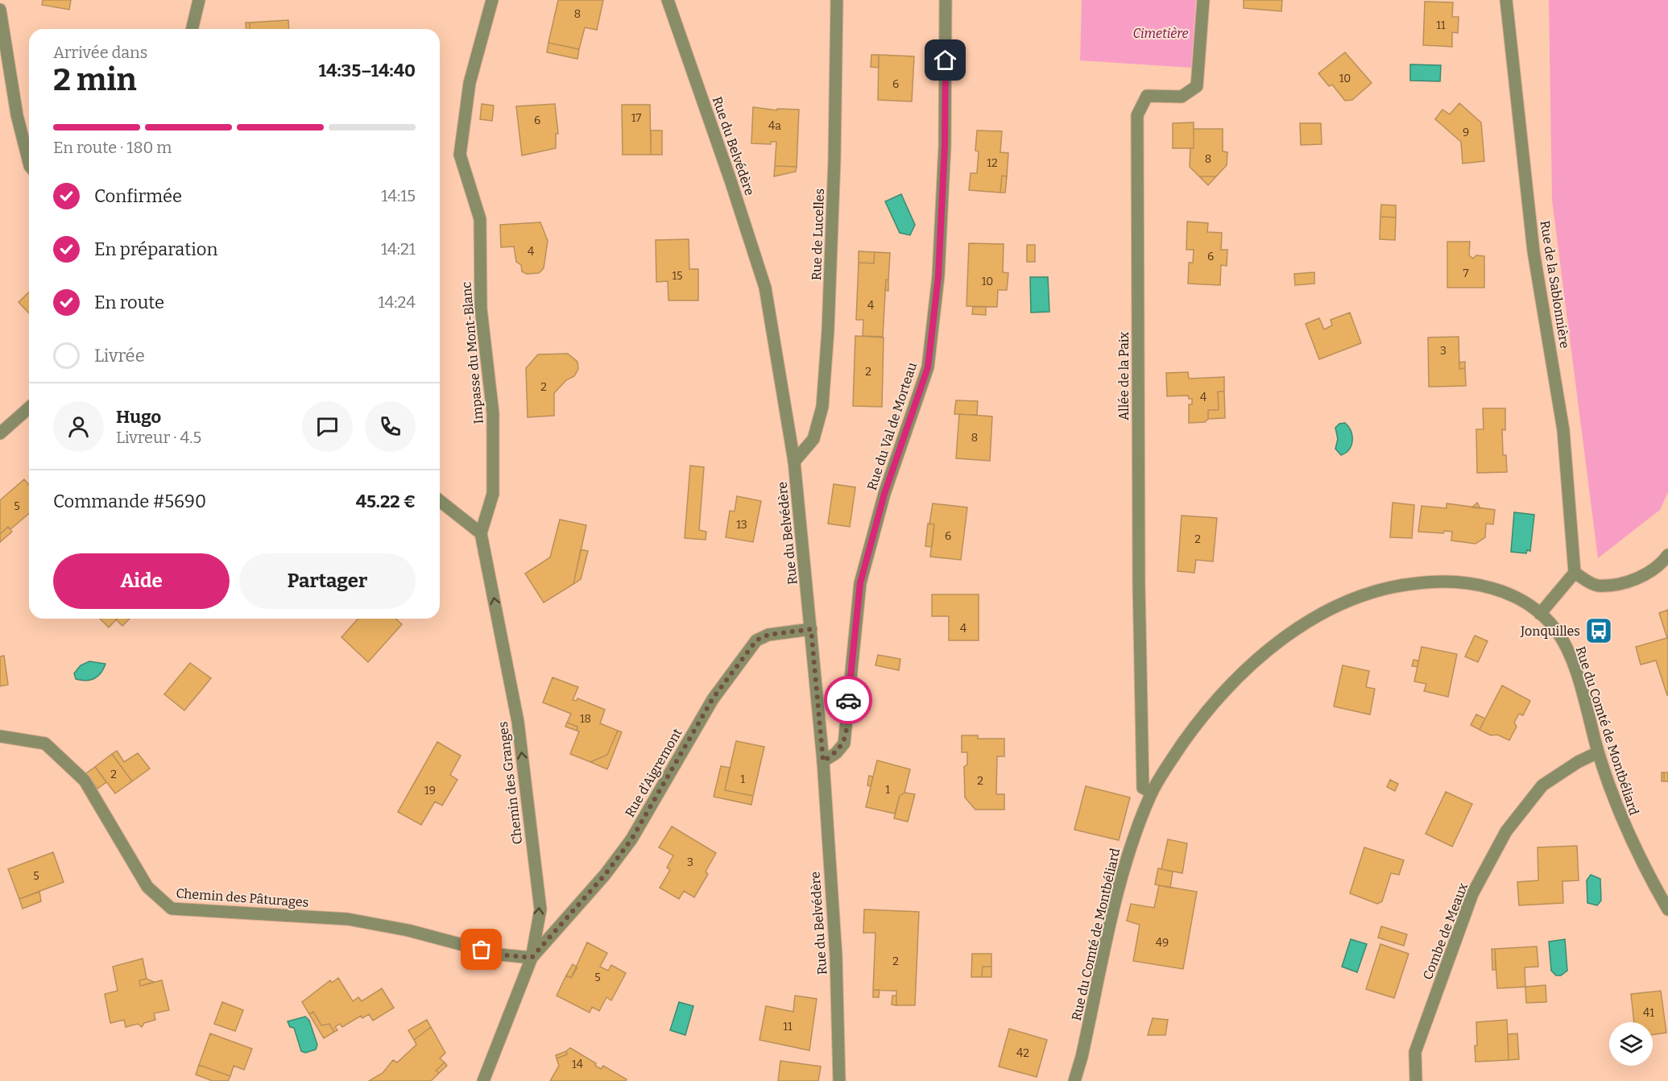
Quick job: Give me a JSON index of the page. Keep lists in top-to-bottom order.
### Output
{
  "streets": {
    "street": [
      "Rue du Belvédère",
      "Rue de Lucelles",
      "Rue de la Sablonnière",
      "Impasse du Mont-Blanc",
      "Allée de la Paix",
      "Rue du Val de Morteau",
      "Rue du Comté de Montbéliard",
      "Rue d'Aigremont",
      "Chemin des Granges",
      "Chemin des Pâturages",
      "Combe de Meaux"
    ]
  },
  "crossings": [
    ["Rue du Belvédère", "Rue de Lucelles"],
    ["Rue du Belvédère", "Rue du Val de Morteau"],
    ["Rue du Belvédère", "Rue d'Aigremont"],
    ["Impasse du Mont-Blanc", "Chemin des Granges"],
    ["Allée de la Paix", "Rue du Comté de Montbéliard"],
    ["Rue du Comté de Montbéliard", "Combe de Meaux"],
    ["Rue d'Aigremont", "Chemin des Granges"],
    ["Rue d'Aigremont", "Chemin des Pâturages"],
    ["Chemin des Granges", "Chemin des Pâturages"]
  ],
  "one_way": ["Chemin des Granges"],
  "parks": ["Cimetière"],
  "places": {
    "bus stop": ["Jonquilles"]
  },
  "house_numbers": [
    "8",
    "11",
    "10",
    "6",
    "17",
    "6",
    "4a",
    "9",
    "8",
    "12",
    "4",
    "6",
    "7",
    "15",
    "10",
    "4",
    "3",
    "2",
    "2",
    "4",
    "8",
    "5",
    "13",
    "6",
    "2",
    "4",
    "18",
    "2",
    "1",
    "2",
    "1",
    "19",
    "3",
    "5",
    "49",
    "2",
    "5",
    "41",
    "11",
    "42",
    "14"
  ],
  "page": {
    "heading": ["2 min", "Arrivée dans", "14:35–14:40"],
    "panel": [
      "Hugo",
      "Livreur · 4.5",
      "Commande #5690",
      "45.22 €"
    ],
    "bar": "En route · 180 m",
    "list": [
      ["Confirmée", "14:15"],
      ["En préparation", "14:21"],
      ["En route", "14:24"],
      "Livrée"
    ],
    "buttons": ["Aide", "Partager"]
  }
}
